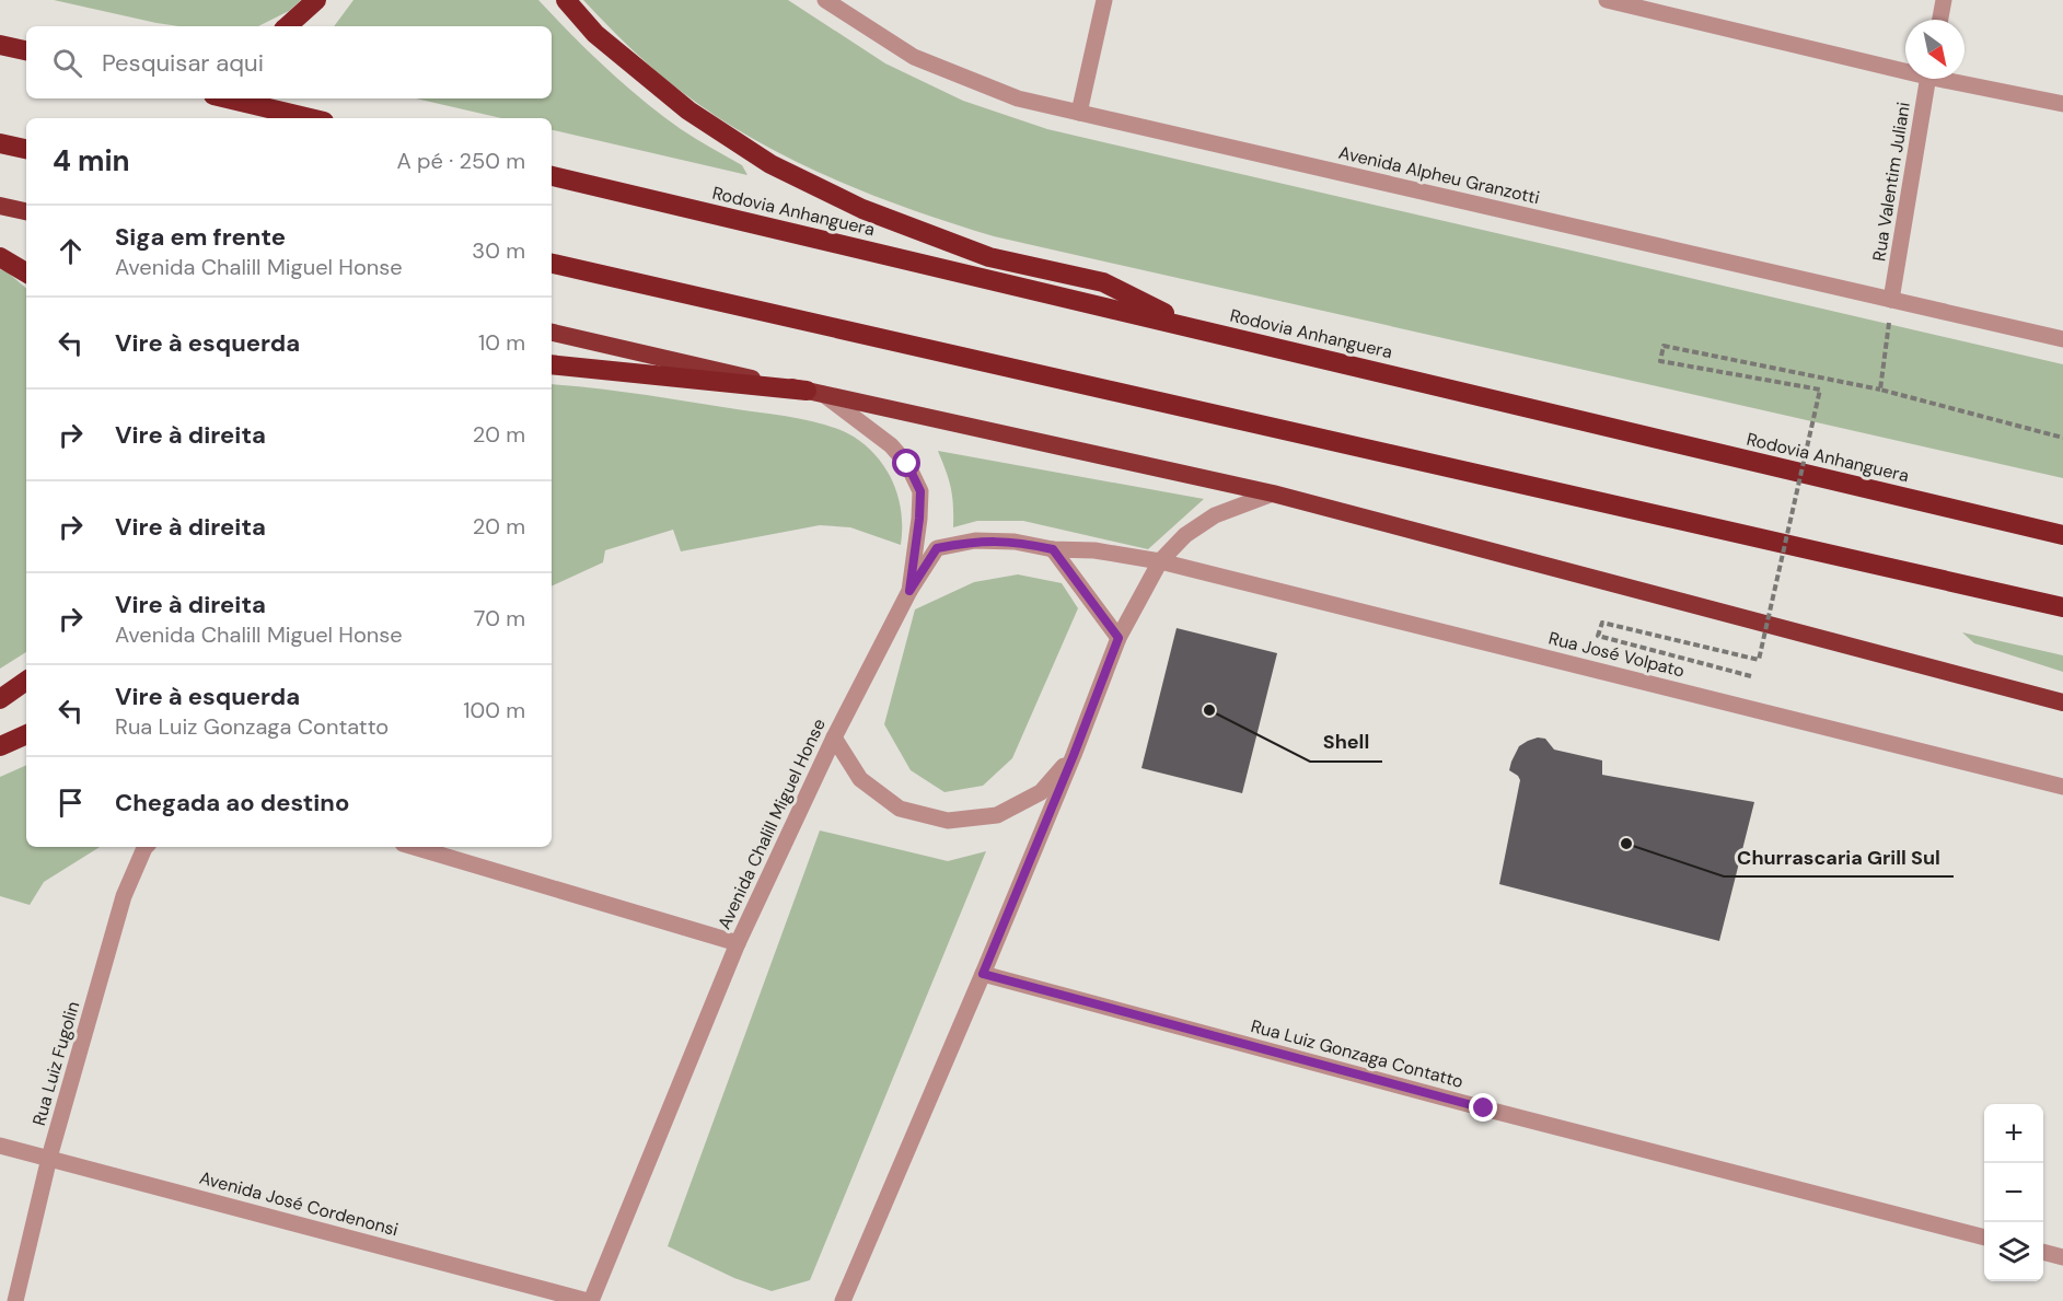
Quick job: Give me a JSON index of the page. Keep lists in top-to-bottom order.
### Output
{
  "streets": {
    "highway": ["Rodovia Anhanguera"],
    "street": [
      "Avenida Alpheu Granzotti",
      "Rua Valentim Juliani",
      "Rua José Volpato",
      "Avenida Chalill Miguel Honse",
      "Rua Luiz Gonzaga Contatto",
      "Rua Luiz Fugolin",
      "Avenida José Cordenonsi"
    ]
  },
  "crossings": [
    ["Avenida Alpheu Granzotti", "Rua Valentim Juliani"],
    ["Rua José Volpato", "Avenida Chalill Miguel Honse"],
    ["Avenida Chalill Miguel Honse", "Avenida José Cordenonsi"],
    ["Rua Luiz Fugolin", "Avenida José Cordenonsi"]
  ],
  "places": ["Shell", "Churrascaria Grill Sul"],
  "north": "bottom right",
  "page": {
    "search": "Pesquisar aqui",
    "heading": ["4 min", "A pé · 250 m"],
    "list": [
      ["Siga em frente", "Avenida Chalill Miguel Honse", "30 m"],
      ["Vire à esquerda", "10 m"],
      ["Vire à direita", "20 m"],
      ["Vire à direita", "20 m"],
      ["Vire à direita", "Avenida Chalill Miguel Honse", "70 m"],
      ["Vire à esquerda", "Rua Luiz Gonzaga Contatto", "100 m"],
      "Chegada ao destino"
    ],
    "map_buttons": ["+", "−"]
  }
}
